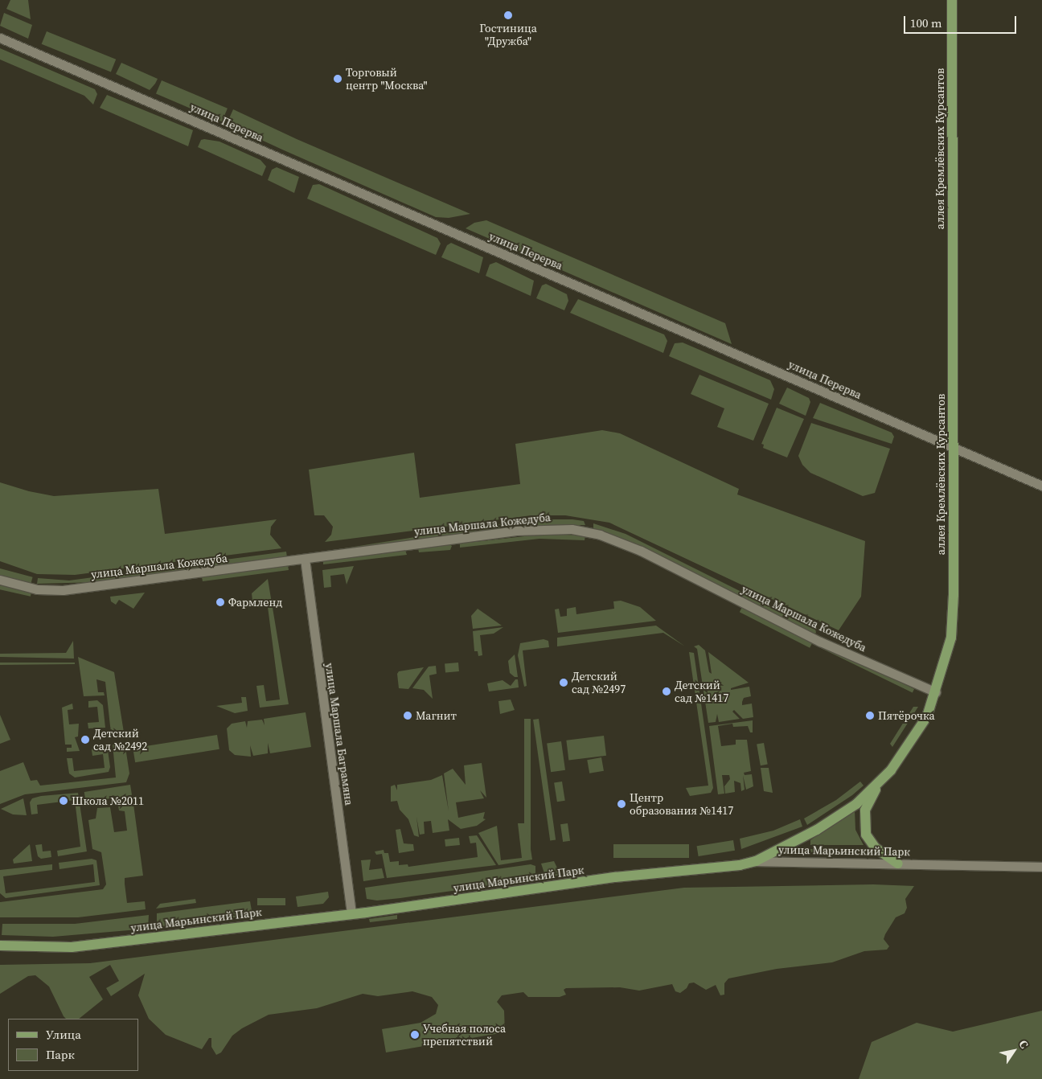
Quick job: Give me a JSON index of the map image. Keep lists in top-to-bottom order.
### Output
{
  "streets": {
    "main road": ["аллея Кремлёвских Курсантов", "улица Марьинский Парк"],
    "street": ["улица Перерва", "улица Маршала Кожедуба", "улица Маршала Баграмяна"]
  },
  "crossings": [
    ["улица Перерва", "аллея Кремлёвских Курсантов"],
    ["аллея Кремлёвских Курсантов", "улица Маршала Кожедуба"],
    ["аллея Кремлёвских Курсантов", "улица Марьинский Парк"],
    ["улица Маршала Кожедуба", "улица Маршала Баграмяна"],
    ["улица Маршала Баграмяна", "улица Марьинский Парк"]
  ],
  "places": [
    "Гостиница \"Дружба\"",
    "Торговый центр \"Москва\"",
    "Фармленд",
    "Детский сад №2497",
    "Детский сад №1417",
    "Магнит",
    "Пятёрочка",
    "Детский сад №2492",
    "Школа №2011",
    "Центр образования №1417",
    "Учебная полоса препятствий"
  ],
  "legend": ["Улица", "Парк"],
  "scale_bar": "100 m",
  "north": "top right"
}
